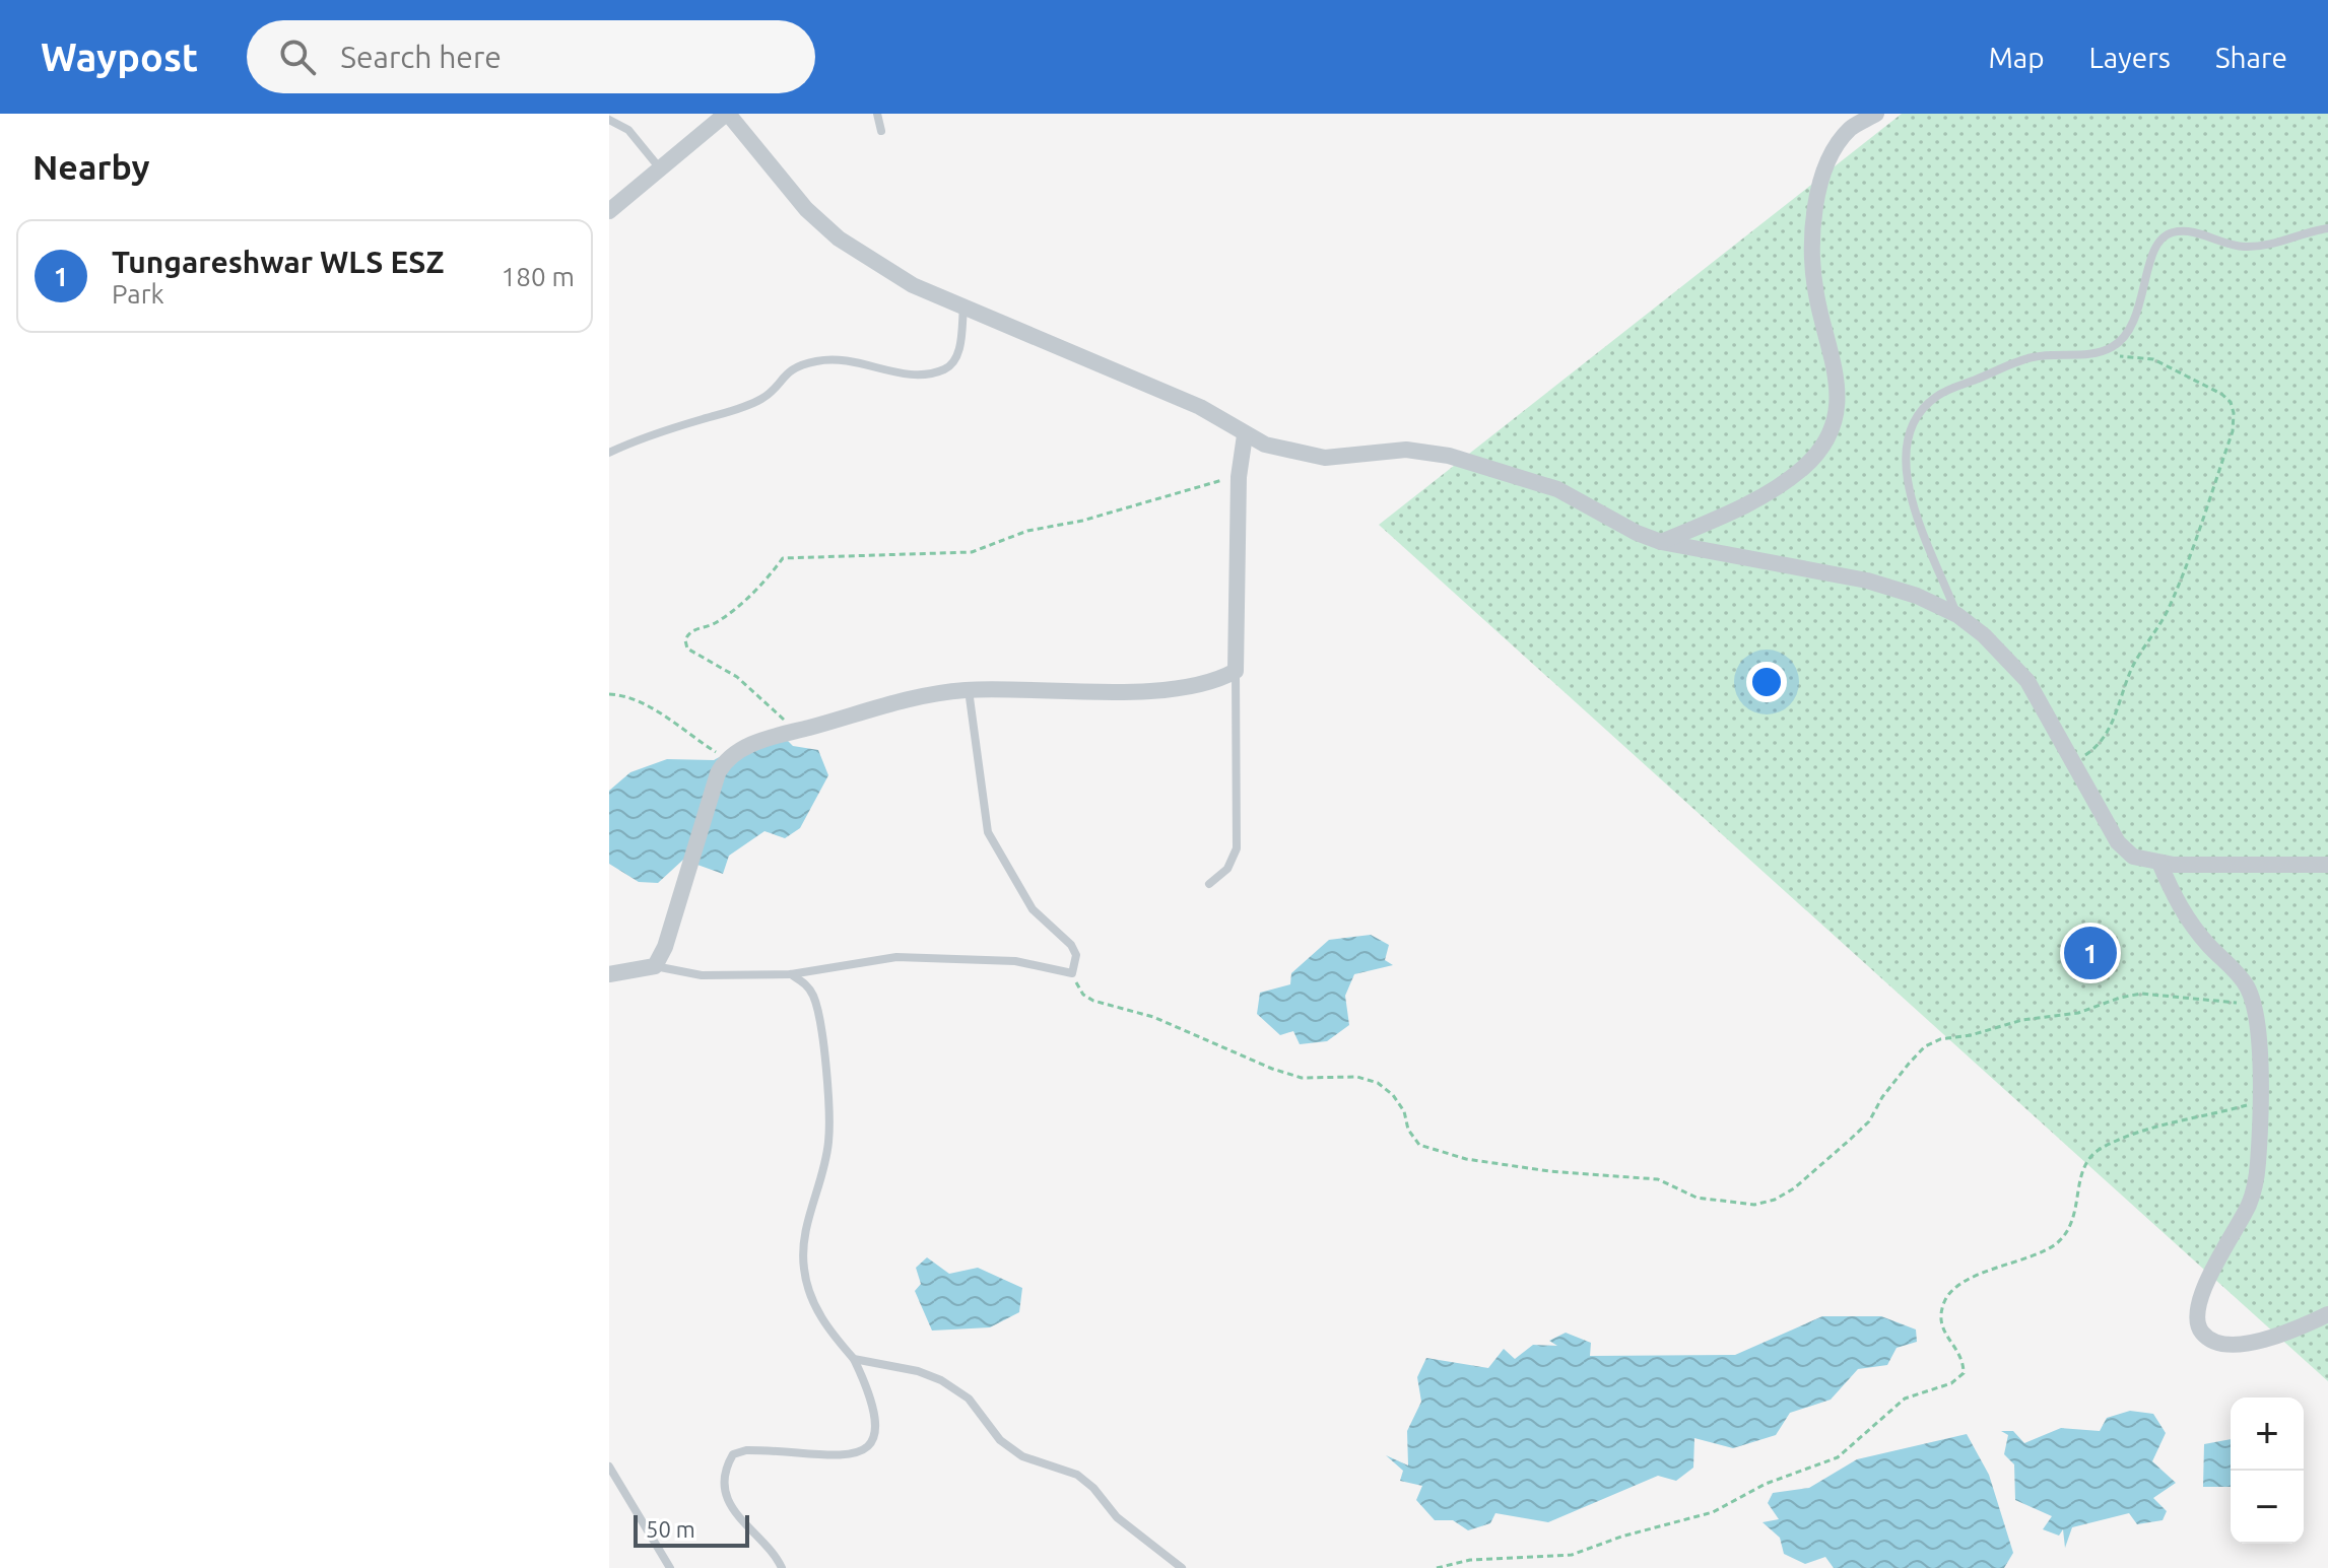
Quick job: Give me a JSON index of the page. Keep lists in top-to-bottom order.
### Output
{
  "scale_bar": "50 m",
  "page": {
    "header": "Waypost",
    "search": "Search here",
    "nav": ["Map", "Layers", "Share"],
    "heading": "Nearby",
    "list": [
      {
        "mark": "1",
        "name": "Tungareshwar WLS ESZ",
        "note": "Park",
        "value": "180 m"
      }
    ],
    "pins": "1",
    "map_buttons": ["+", "−"],
    "scale": "50 m"
  }
}
